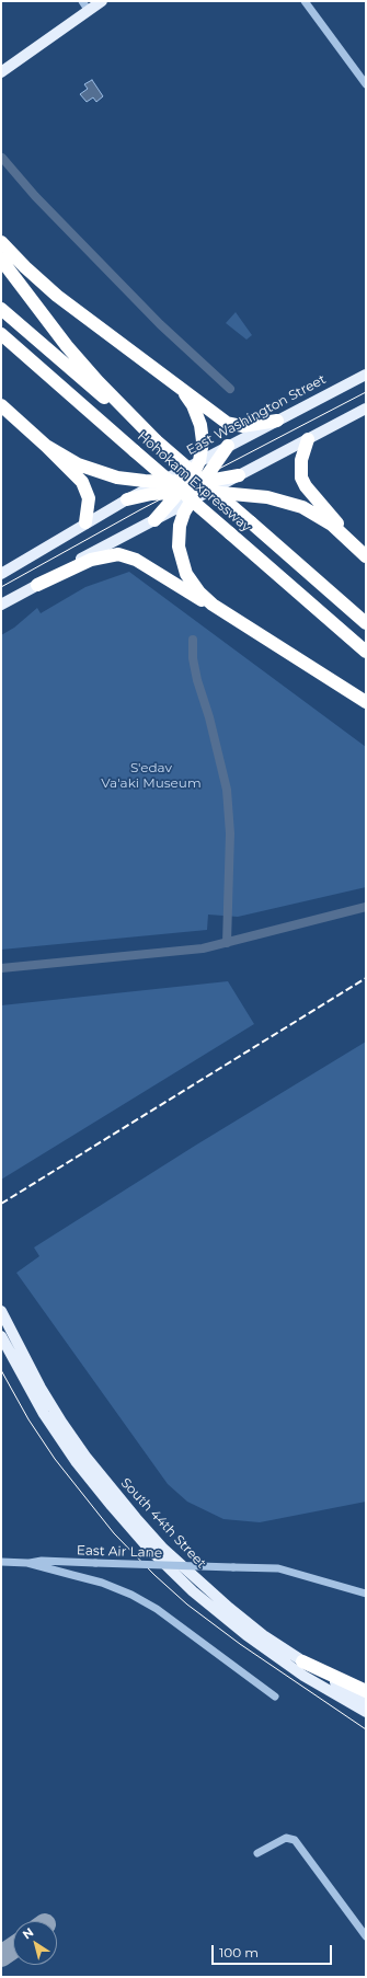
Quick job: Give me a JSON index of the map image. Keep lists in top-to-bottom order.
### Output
{
  "streets": {
    "highway": ["Hohokam Expressway"],
    "main road": ["East Washington Street", "South 44th Street"],
    "street": ["East Air Lane"]
  },
  "parks": ["S'edav Va'aki Museum"],
  "scale_bar": "100 m",
  "north": "top left"
}
